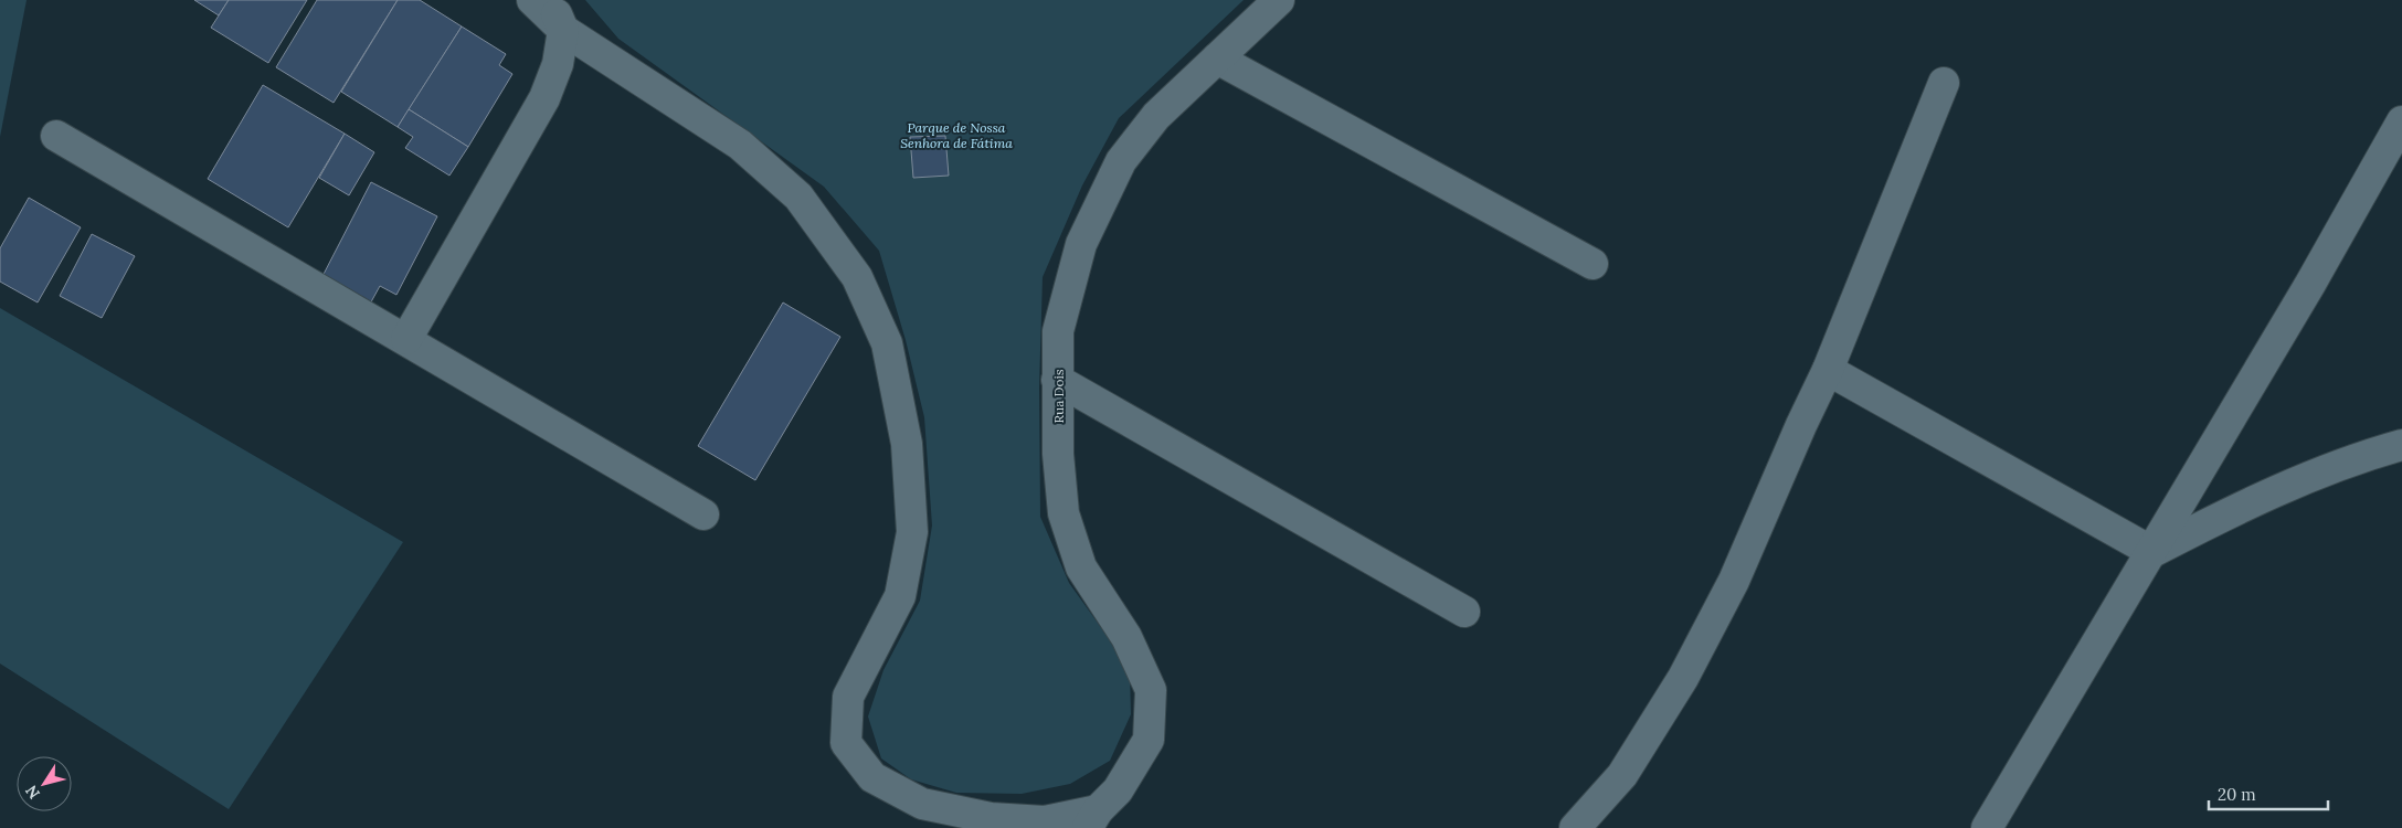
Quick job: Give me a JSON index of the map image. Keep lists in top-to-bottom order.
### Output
{
  "streets": {
    "street": ["Rua Dois"]
  },
  "parks": ["Parque de Nossa Senhora de Fátima"],
  "scale_bar": "20 m",
  "north": "bottom left"
}
